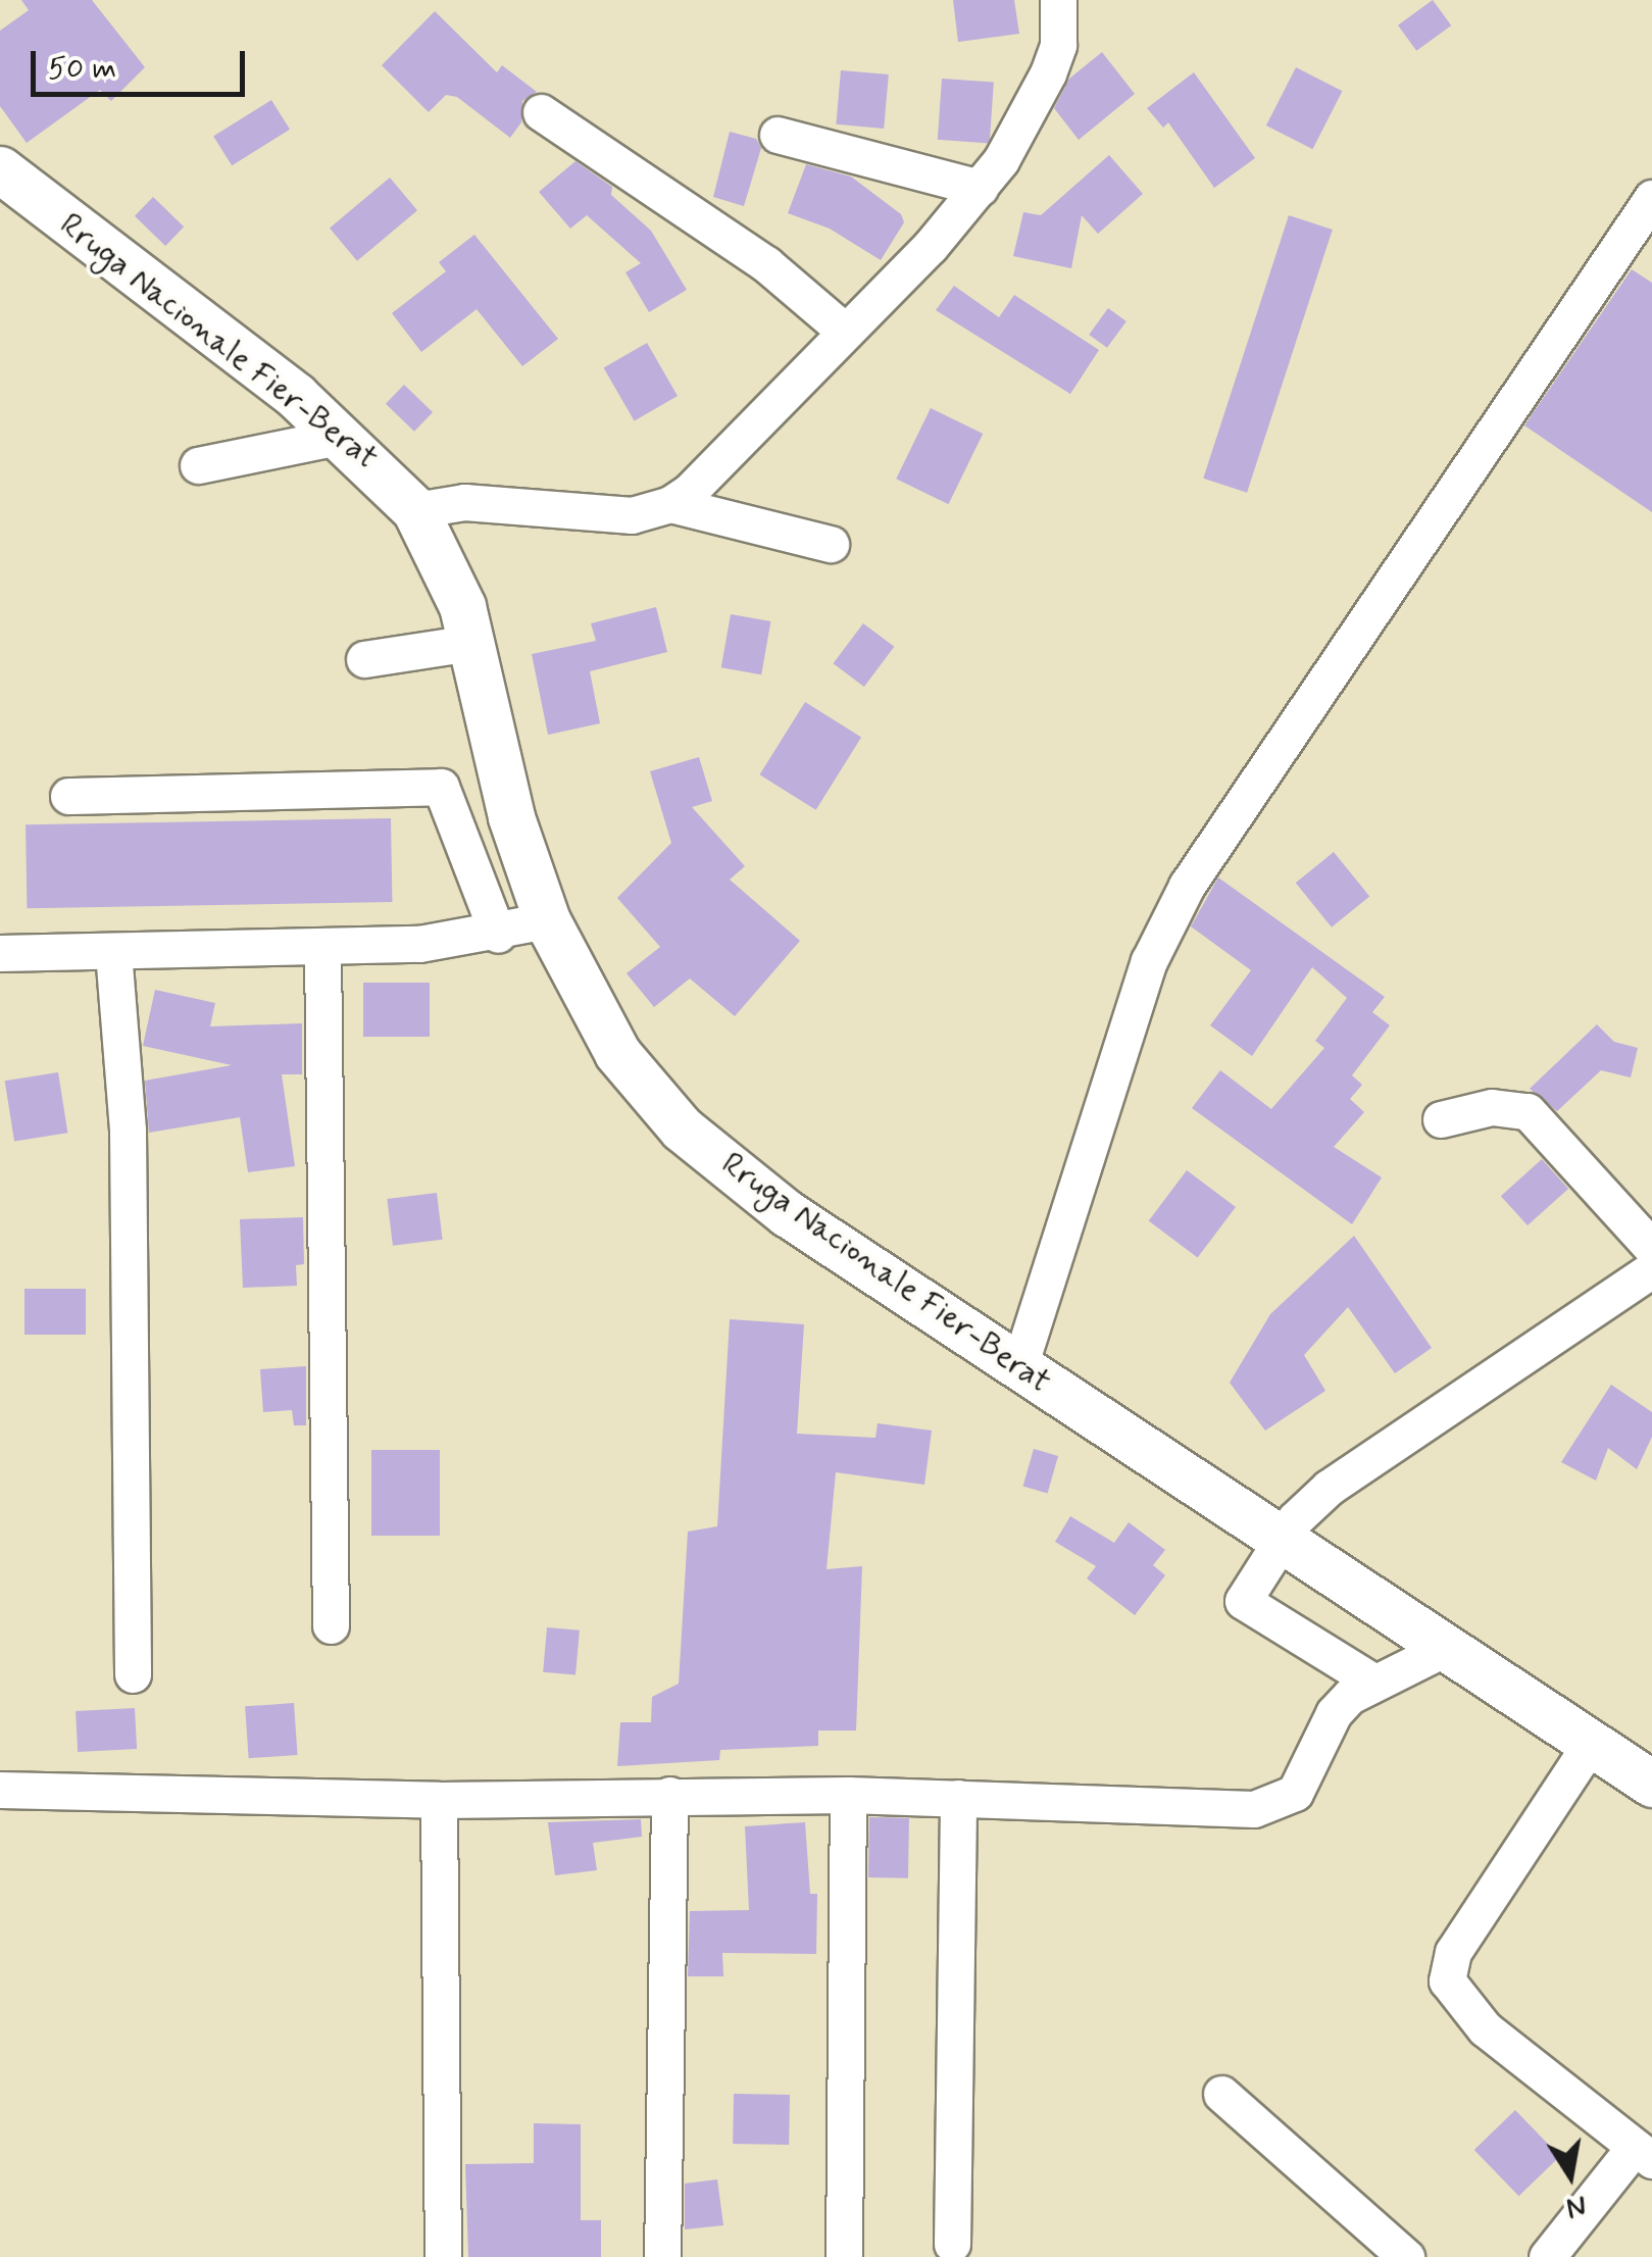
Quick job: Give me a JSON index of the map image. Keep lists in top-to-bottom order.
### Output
{
  "streets": {
    "main road": ["Rruga Nacionale Fier-Berat"]
  },
  "scale_bar": "50 m",
  "north": "bottom"
}
